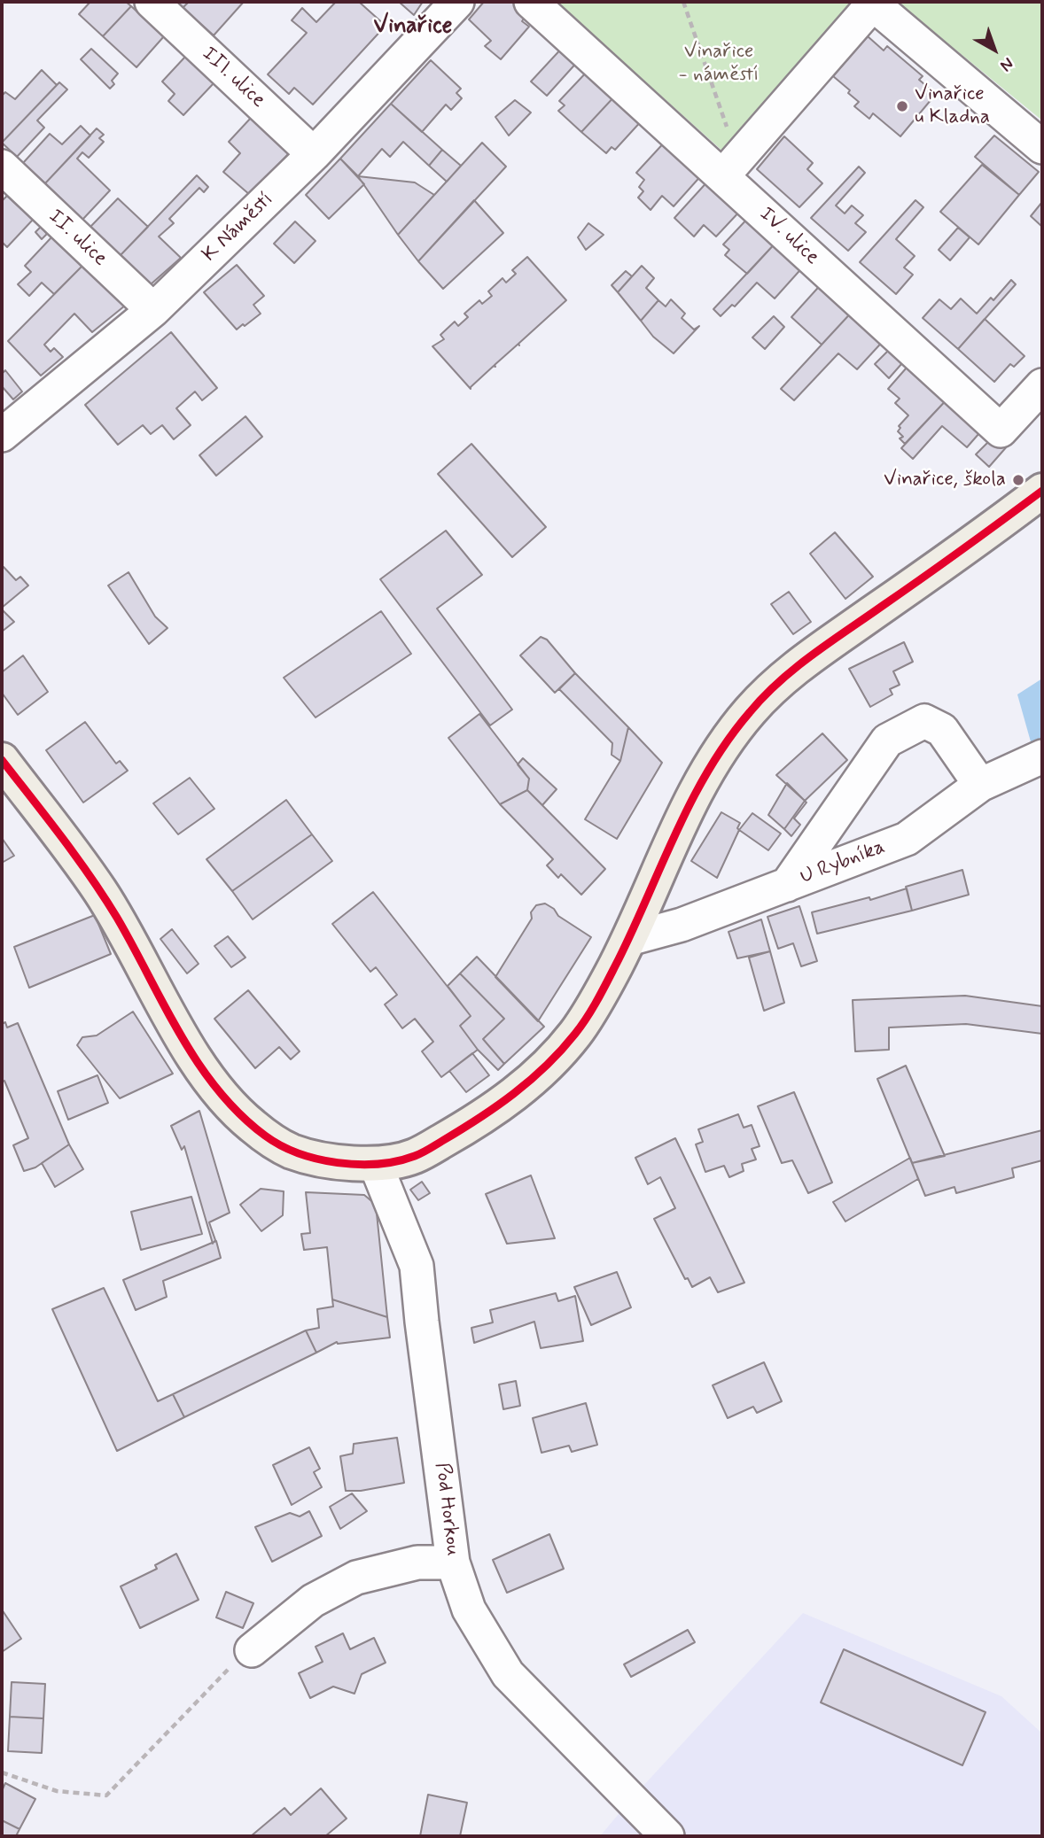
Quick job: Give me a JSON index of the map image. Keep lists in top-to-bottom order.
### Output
{
  "streets": {
    "street": [
      "III. ulice",
      "K Náměstí",
      "IV. ulice",
      "II. ulice",
      "U Rybníka",
      "Pod Horkou"
    ]
  },
  "crossings": [
    ["III. ulice", "K Náměstí"],
    ["K Náměstí", "II. ulice"]
  ],
  "districts": ["Vinařice"],
  "parks": ["Vinařice - náměstí"],
  "places": ["Vinařice u Kladna", "Vinařice, škola"],
  "north": "bottom right"
}
